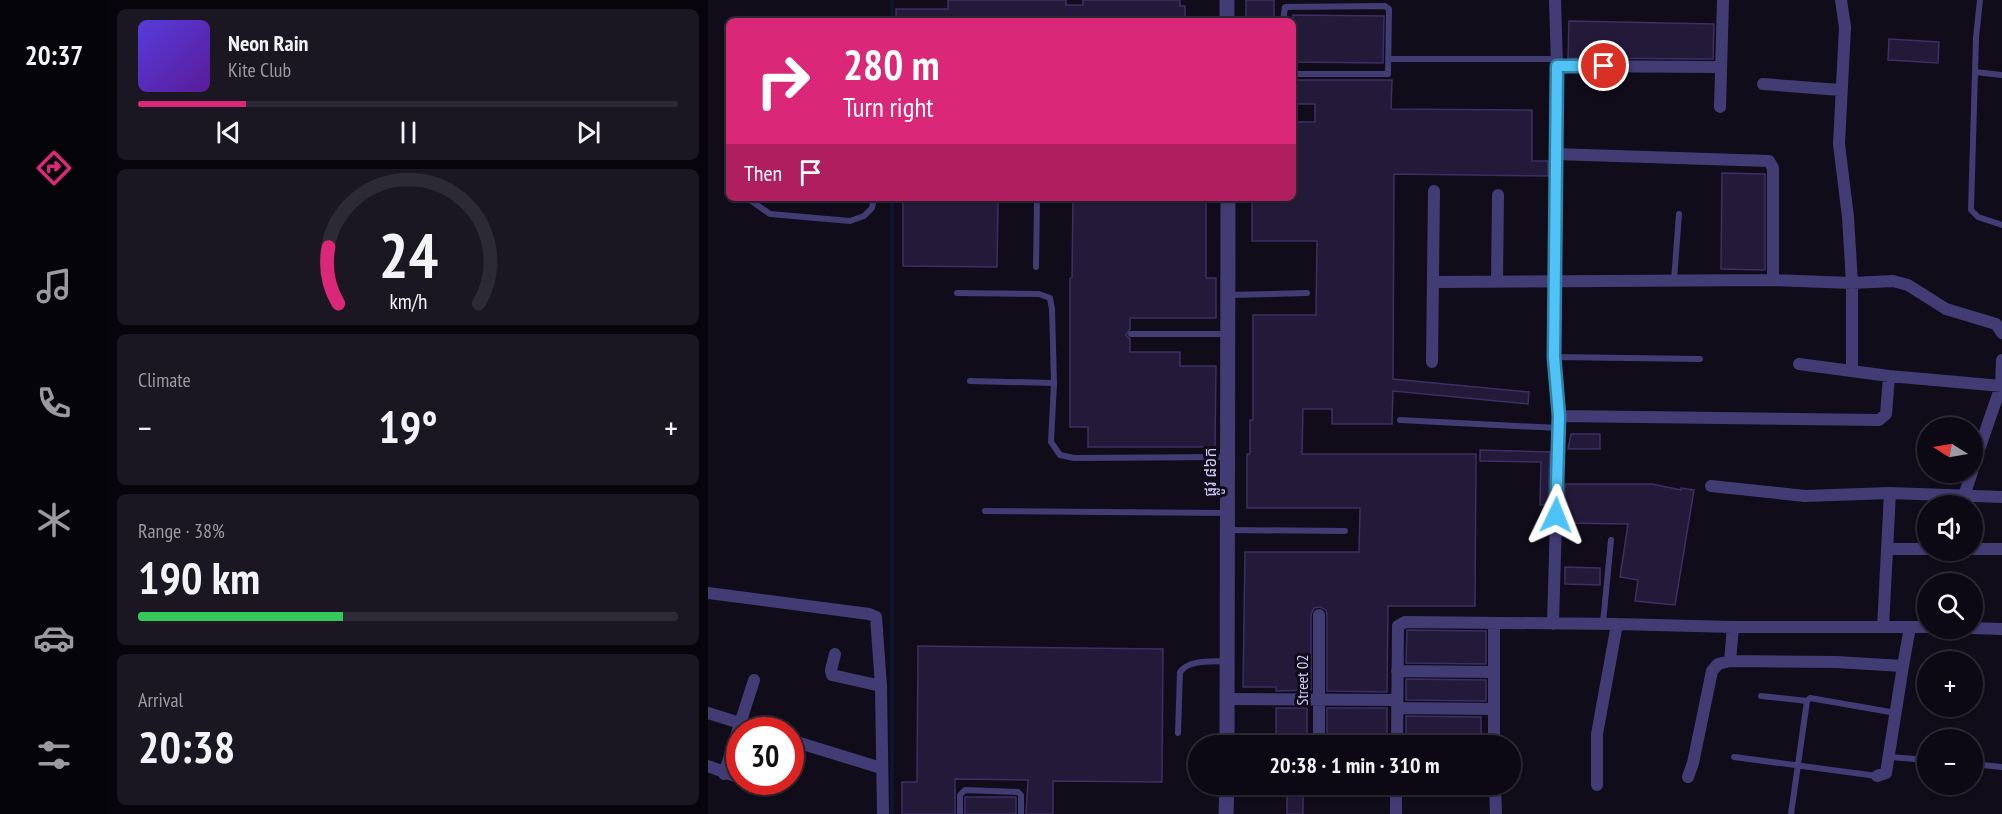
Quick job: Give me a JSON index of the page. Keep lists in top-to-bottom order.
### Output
{
  "streets": {
    "street": ["ផ្លូវ ៨៦ក", "Street 02"]
  },
  "north": "left",
  "page": {
    "tabs": "20:37",
    "turn": ["280 m", "Turn right"],
    "song": ["Neon Rain", "Kite Club"],
    "then": "Then",
    "tile": [
      "Climate",
      ["Range · 38%", "190 km"],
      ["Arrival", "20:38"]
    ],
    "heat": ["−", "19°", "+"],
    "map_buttons": ["+", "−"],
    "limit": "30",
    "trip": "20:38 · 1 min · 310 m",
    "gauge": ["24", "km/h"]
  }
}
